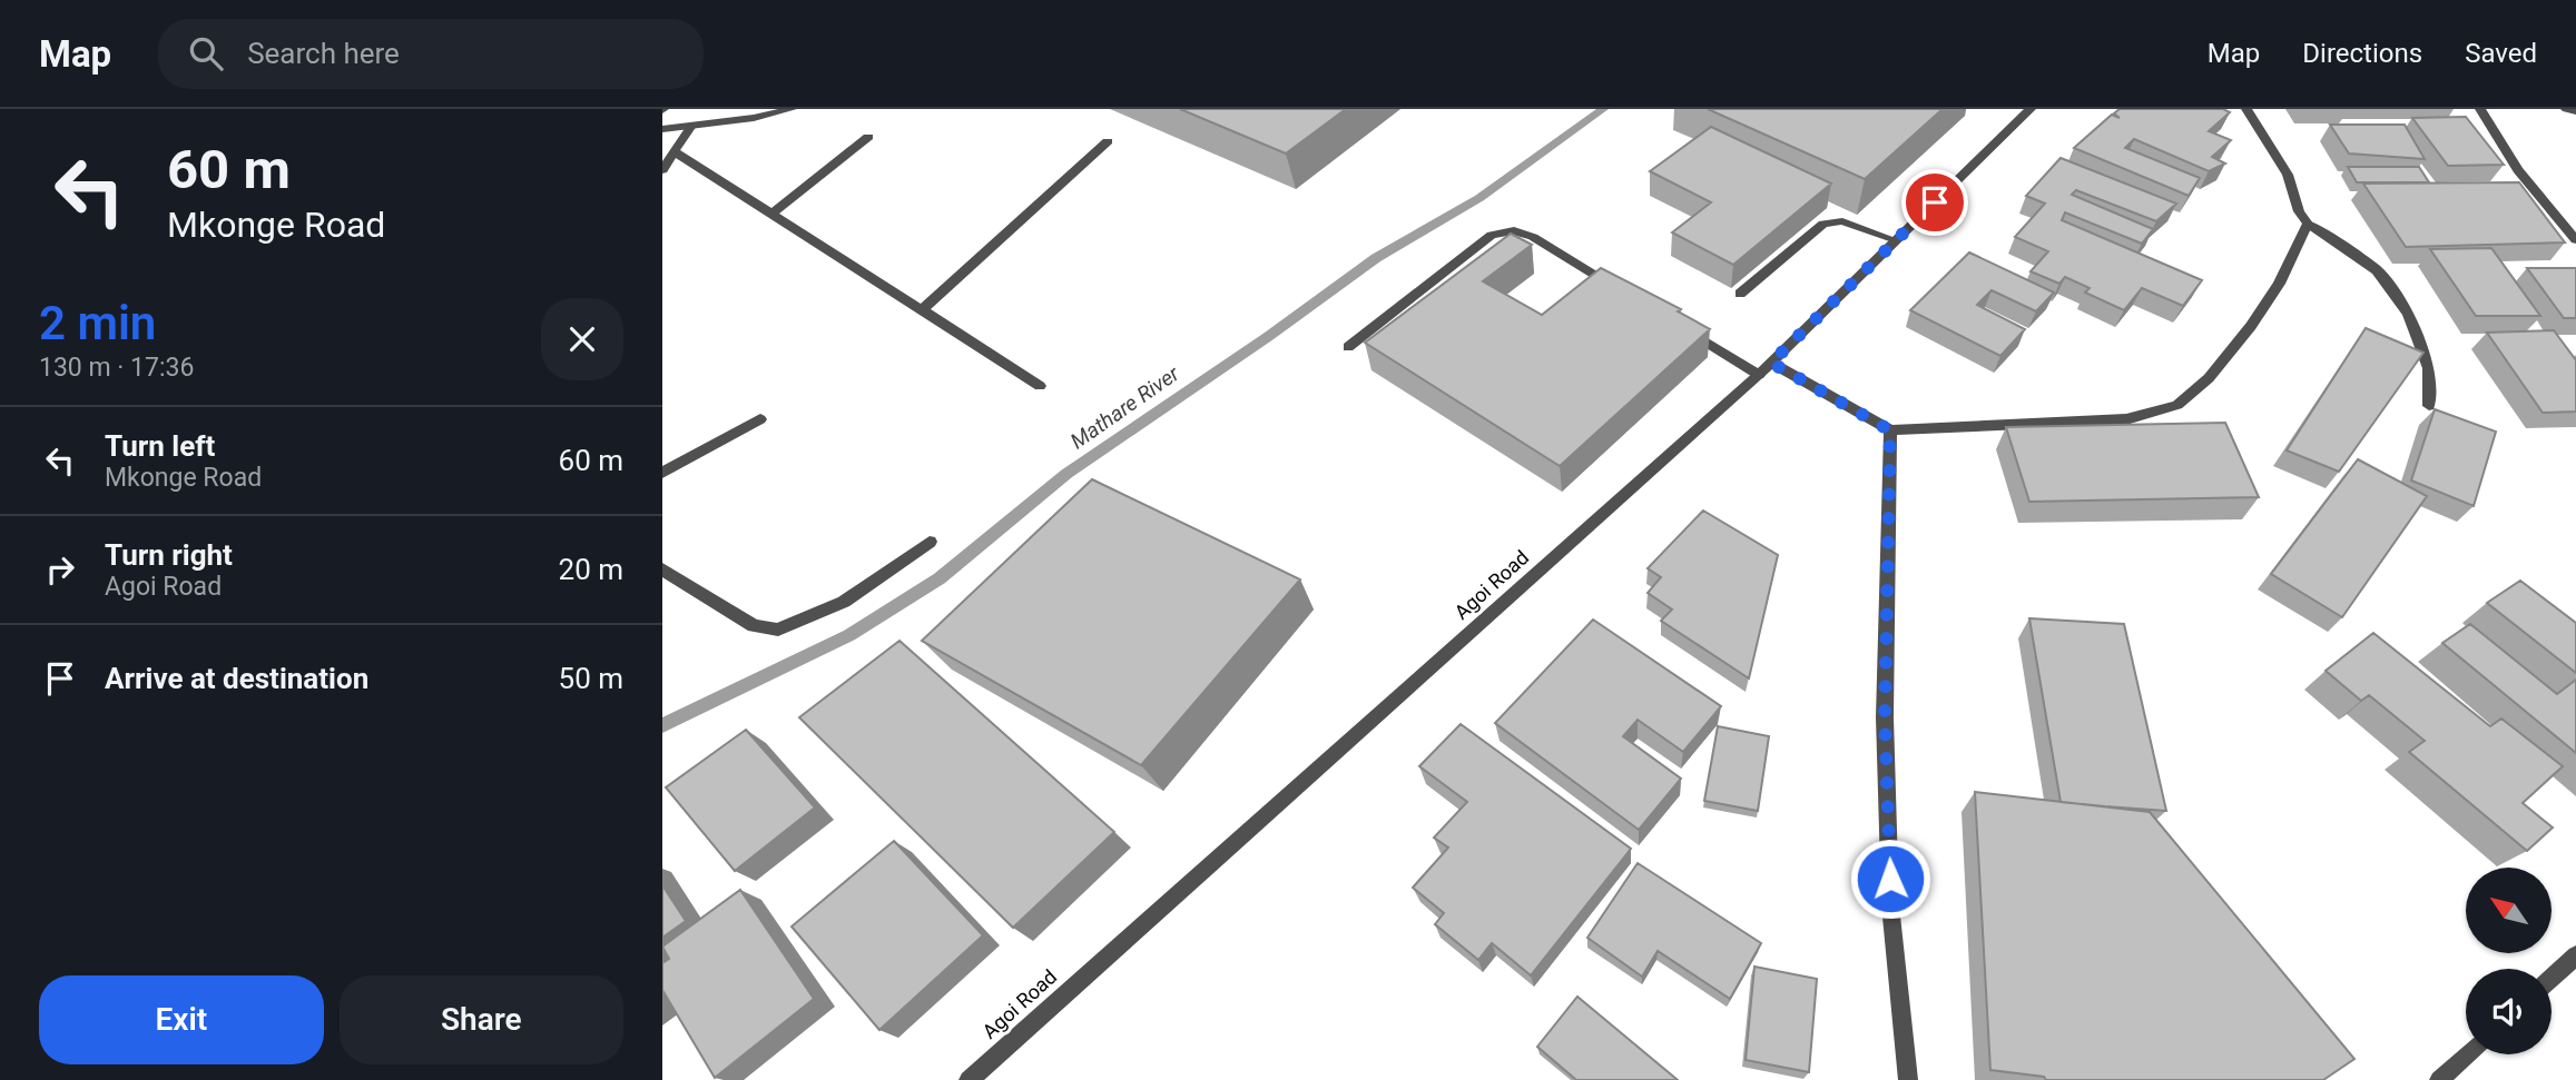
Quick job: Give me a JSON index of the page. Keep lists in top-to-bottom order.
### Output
{
  "streets": {
    "street": ["Agoi Road"]
  },
  "water": ["Mathare River"],
  "north": "top left",
  "page": {
    "header": "Map",
    "search": "Search here",
    "nav": ["Map", "Directions", "Saved"],
    "turn": ["60 m", "Mkonge Road"],
    "heading": ["2 min", "130 m · 17:36"],
    "list": [
      {
        "name": "Turn left",
        "note": "Mkonge Road",
        "value": "60 m"
      },
      {
        "name": "Turn right",
        "note": "Agoi Road",
        "value": "20 m"
      },
      {
        "name": "Arrive at destination",
        "value": "50 m"
      }
    ],
    "buttons": ["Exit", "Share"]
  }
}
